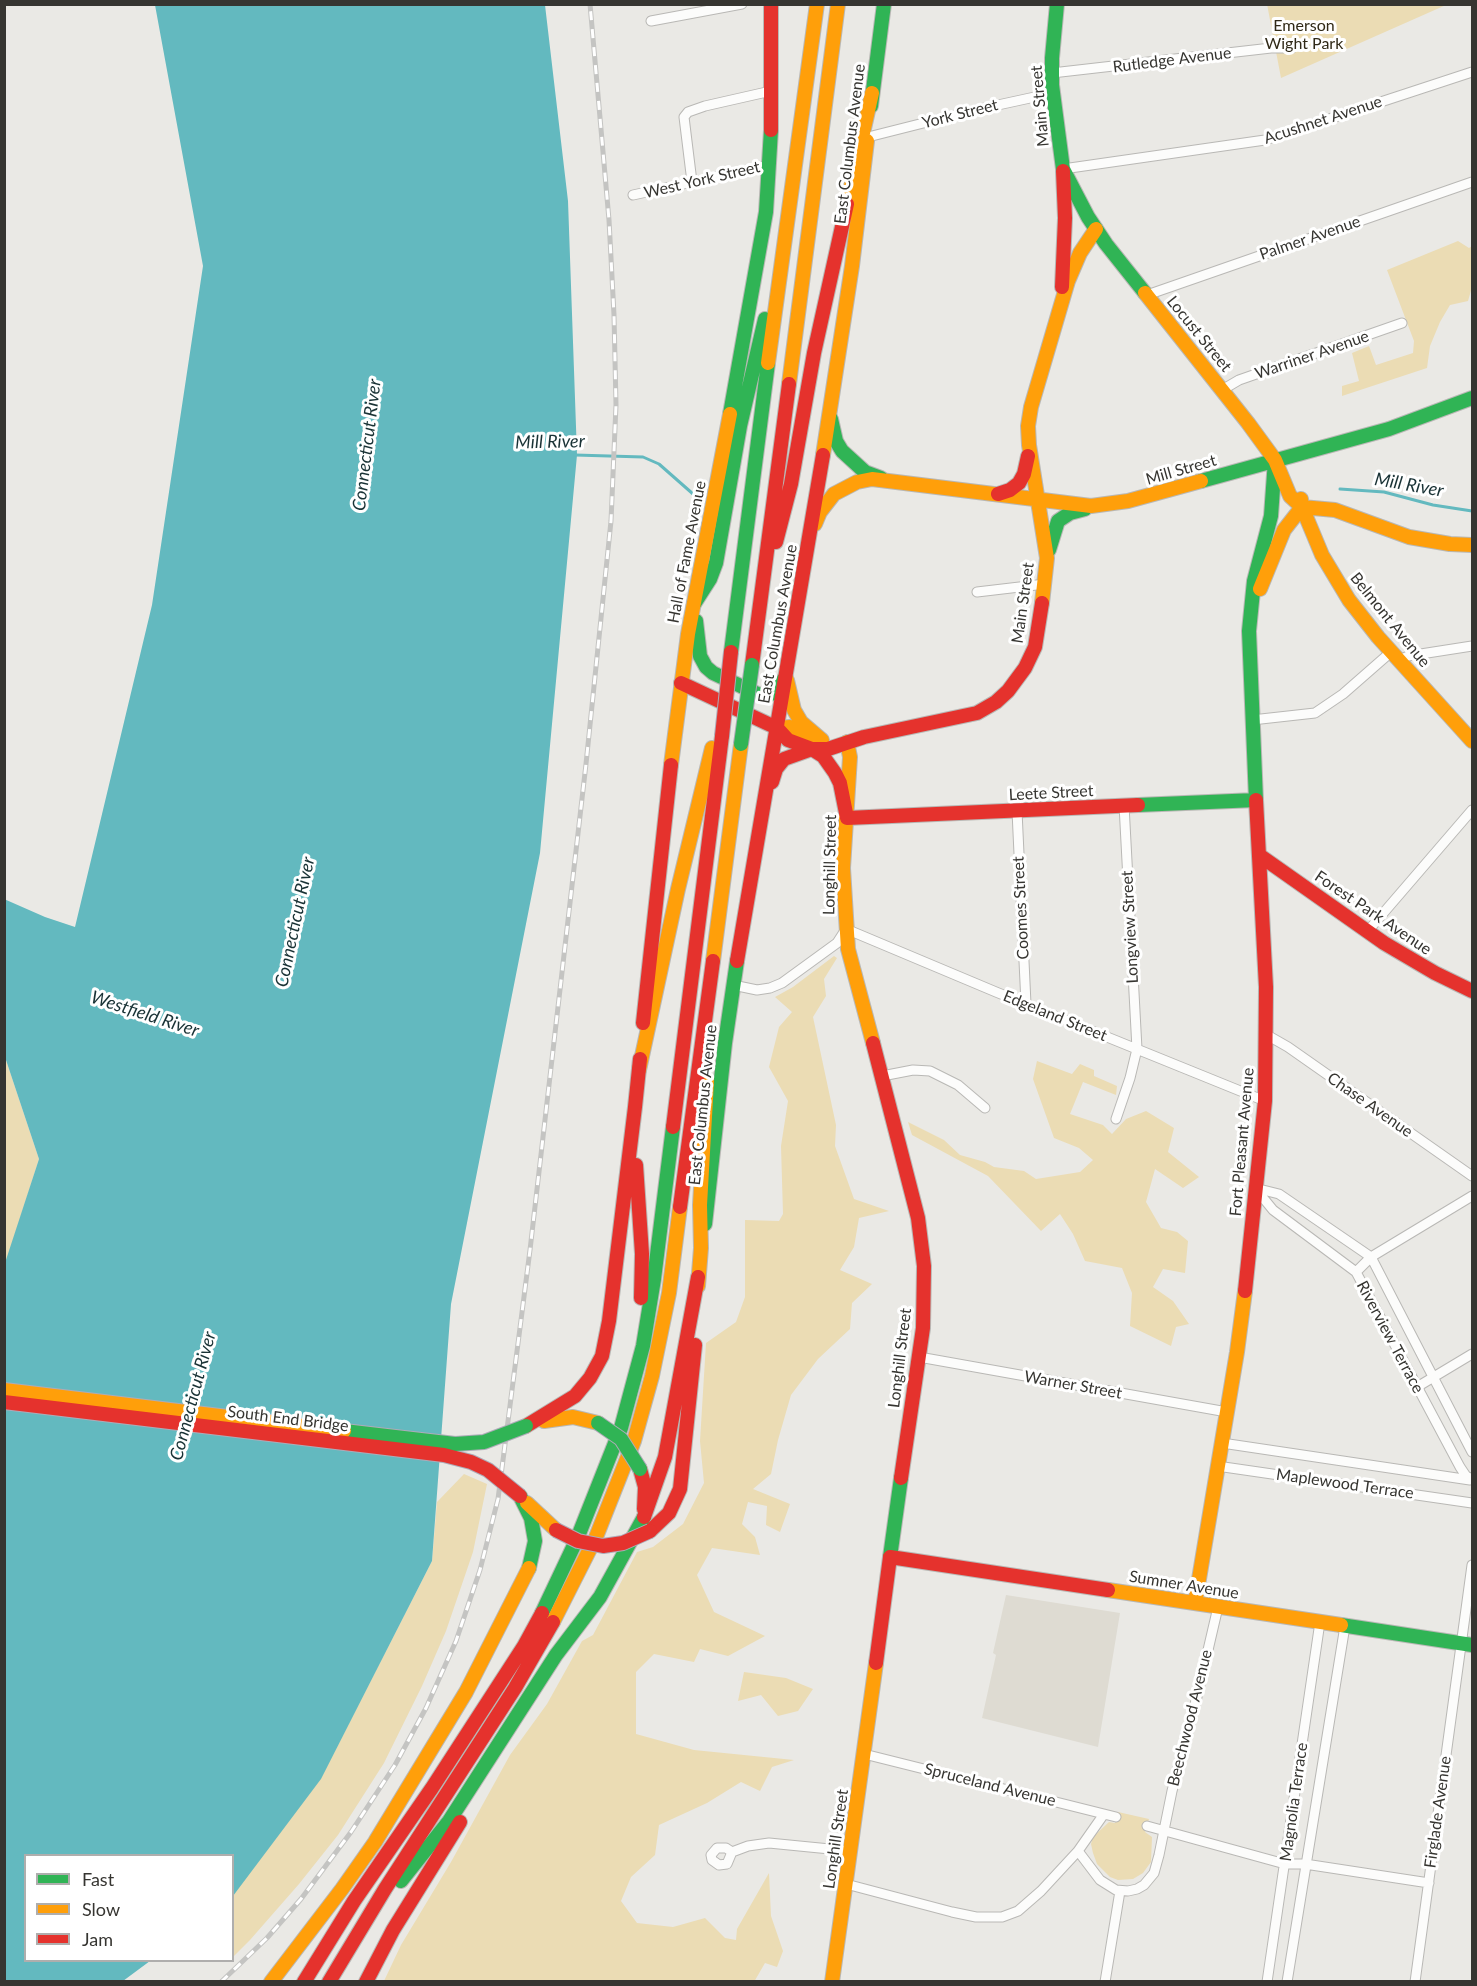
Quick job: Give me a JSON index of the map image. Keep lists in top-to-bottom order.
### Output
{
  "streets": {
    "main road": [
      "Main Street",
      "East Columbus Avenue",
      "Locust Street",
      "Mill Street",
      "Hall of Fame Avenue",
      "Belmont Avenue",
      "Leete Street",
      "Longhill Street",
      "Forest Park Avenue",
      "Fort Pleasant Avenue",
      "South End Bridge",
      "Sumner Avenue"
    ],
    "street": [
      "Rutledge Avenue",
      "York Street",
      "Acushnet Avenue",
      "West York Street",
      "Palmer Avenue",
      "Warriner Avenue",
      "Coomes Street",
      "Longview Street",
      "Edgeland Street",
      "Chase Avenue",
      "Riverview Terrace",
      "Warner Street",
      "Maplewood Terrace",
      "Beechwood Avenue",
      "Spruceland Avenue",
      "Magnolia Terrace",
      "Firglade Avenue"
    ]
  },
  "crossings": [
    ["Rutledge Avenue", "Main Street"],
    ["Main Street", "York Street"],
    ["Main Street", "Acushnet Avenue"],
    ["Main Street", "East Columbus Avenue"],
    ["Main Street", "Locust Street"],
    ["Main Street", "Mill Street"],
    ["Main Street", "Longhill Street"],
    ["York Street", "East Columbus Avenue"],
    ["East Columbus Avenue", "Mill Street"],
    ["West York Street", "Hall of Fame Avenue"],
    ["Palmer Avenue", "Locust Street"],
    ["Locust Street", "Warriner Avenue"],
    ["Locust Street", "Mill Street"],
    ["Locust Street", "Belmont Avenue"],
    ["Locust Street", "Fort Pleasant Avenue"],
    ["Mill Street", "Fort Pleasant Avenue"],
    ["Belmont Avenue", "Fort Pleasant Avenue"],
    ["Leete Street", "Longhill Street"],
    ["Leete Street", "Coomes Street"],
    ["Leete Street", "Longview Street"],
    ["Leete Street", "Fort Pleasant Avenue"],
    ["Longhill Street", "Edgeland Street"],
    ["Longhill Street", "Warner Street"],
    ["Longhill Street", "Sumner Avenue"],
    ["Longhill Street", "Spruceland Avenue"],
    ["Coomes Street", "Edgeland Street"],
    ["Forest Park Avenue", "Fort Pleasant Avenue"],
    ["Longview Street", "Edgeland Street"],
    ["Edgeland Street", "Fort Pleasant Avenue"],
    ["Chase Avenue", "Fort Pleasant Avenue"],
    ["Fort Pleasant Avenue", "Riverview Terrace"],
    ["Fort Pleasant Avenue", "Warner Street"],
    ["Fort Pleasant Avenue", "Maplewood Terrace"],
    ["Fort Pleasant Avenue", "Sumner Avenue"],
    ["Riverview Terrace", "Maplewood Terrace"],
    ["Sumner Avenue", "Beechwood Avenue"],
    ["Sumner Avenue", "Magnolia Terrace"],
    ["Sumner Avenue", "Firglade Avenue"]
  ],
  "water": ["Mill River", "Connecticut River", "Westfield River"],
  "parks": ["Emerson Wight Park"],
  "legend": ["Fast", "Slow", "Jam"]
}
